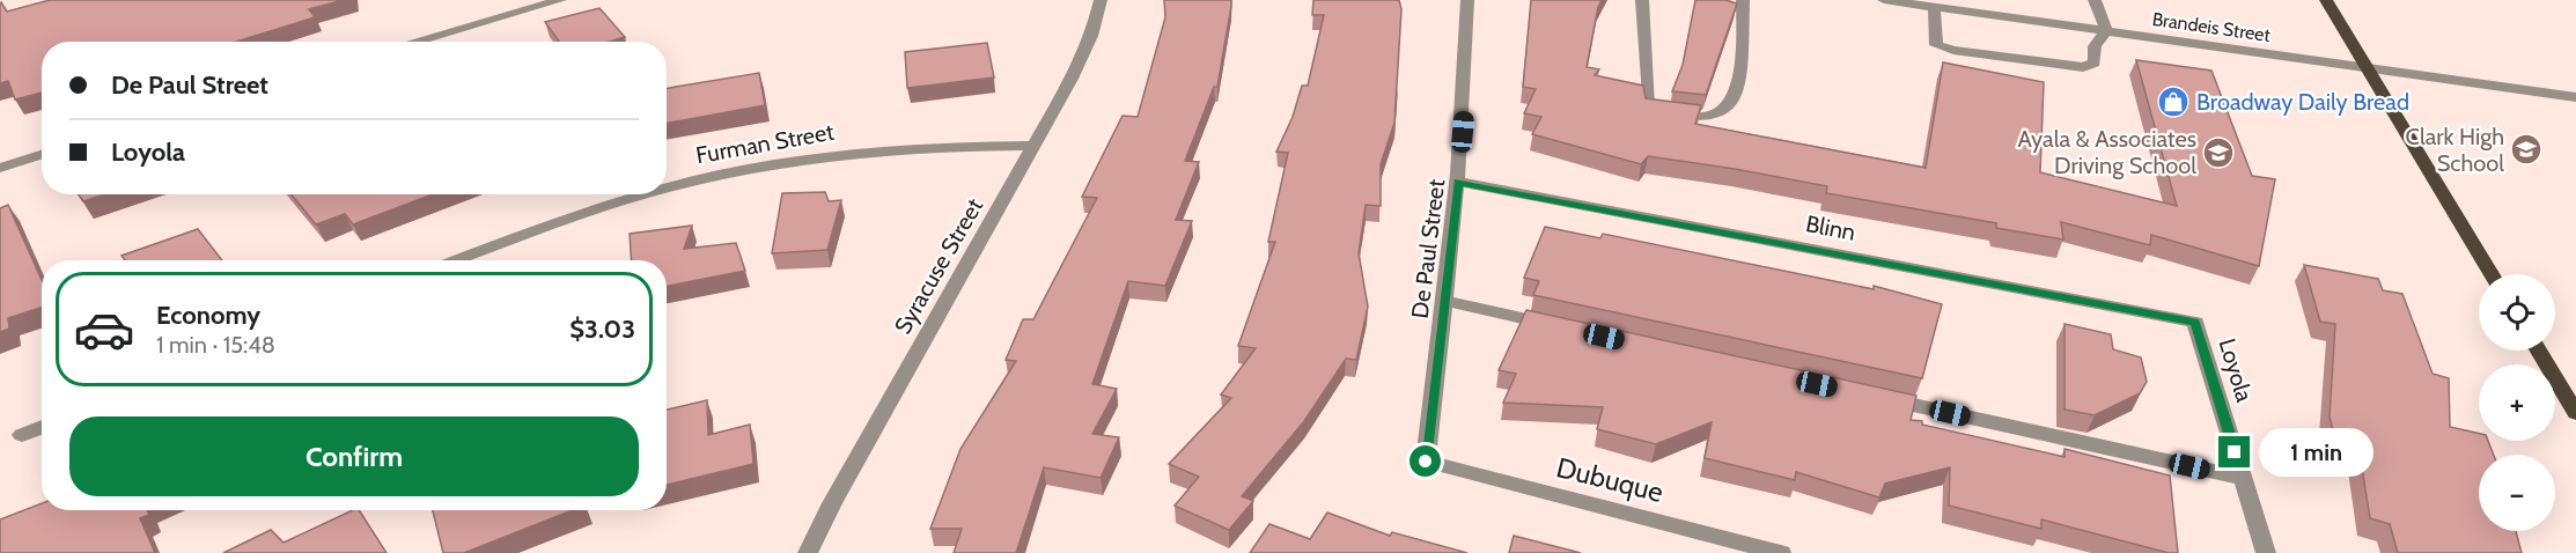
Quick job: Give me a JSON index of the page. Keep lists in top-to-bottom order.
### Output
{
  "streets": {
    "street": [
      "Brandeis Street",
      "Furman Street",
      "Blinn",
      "De Paul Street",
      "Syracuse Street",
      "Loyola",
      "Dubuque"
    ]
  },
  "crossings": [
    ["Furman Street", "Syracuse Street"],
    ["Blinn", "De Paul Street"],
    ["Blinn", "Loyola"],
    ["De Paul Street", "Dubuque"]
  ],
  "places": {
    "shop": ["Broadway Daily Bread"],
    "school or university": ["Clark High School", "Ayala & Associates Driving School"]
  },
  "page": {
    "banner": ["De Paul Street", "Loyola"],
    "list": [
      {
        "name": "Economy",
        "note": "1 min · 15:48",
        "value": "$3.03"
      }
    ],
    "map_buttons": ["+", "−"],
    "buttons": "Confirm",
    "bubble": "1 min"
  }
}
